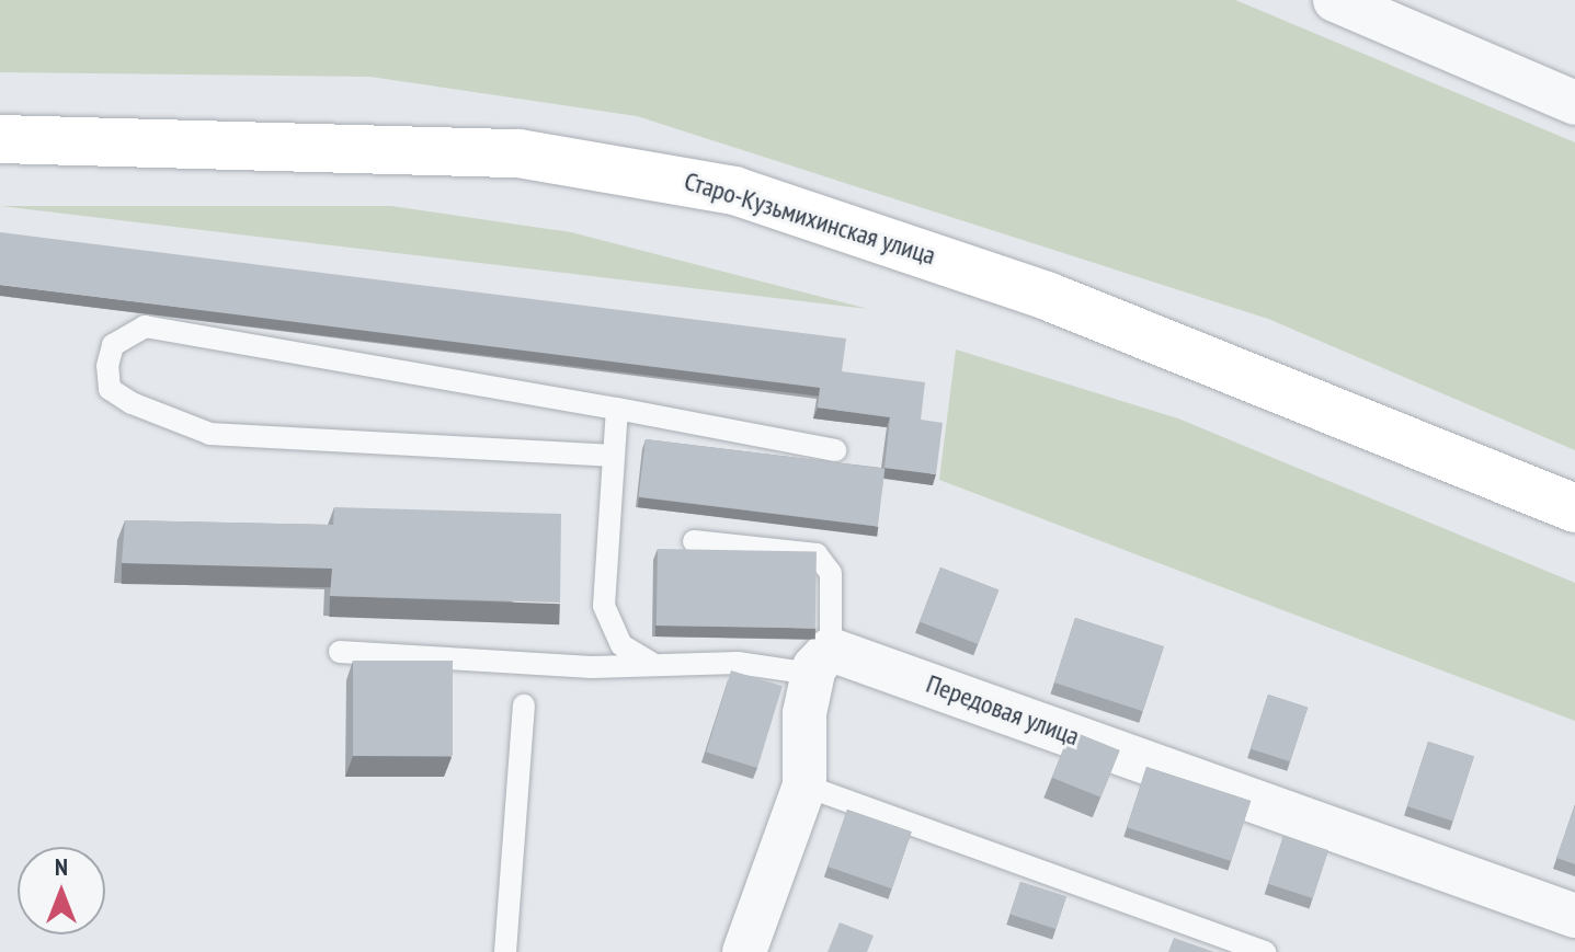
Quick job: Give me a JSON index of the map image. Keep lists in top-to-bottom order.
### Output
{
  "streets": {
    "main road": ["Старо-Кузьмихинская улица"],
    "street": ["Передовая улица"]
  },
  "north": "top"
}
